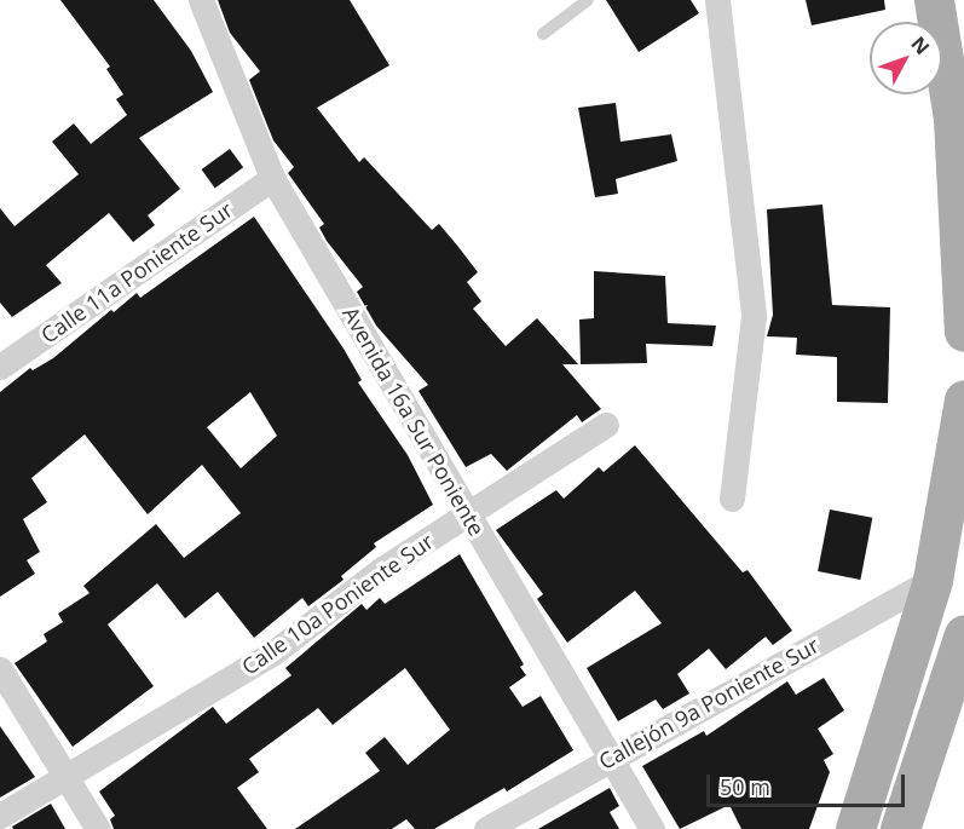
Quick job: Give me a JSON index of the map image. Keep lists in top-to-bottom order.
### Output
{
  "streets": {
    "street": [
      "Calle 11a Poniente Sur",
      "Avenida 16a Sur Poniente",
      "Calle 10a Poniente Sur",
      "Callejón 9a Poniente Sur"
    ]
  },
  "crossings": [
    ["Calle 11a Poniente Sur", "Avenida 16a Sur Poniente"],
    ["Avenida 16a Sur Poniente", "Calle 10a Poniente Sur"],
    ["Avenida 16a Sur Poniente", "Callejón 9a Poniente Sur"]
  ],
  "scale_bar": "50 m",
  "north": "top right"
}
